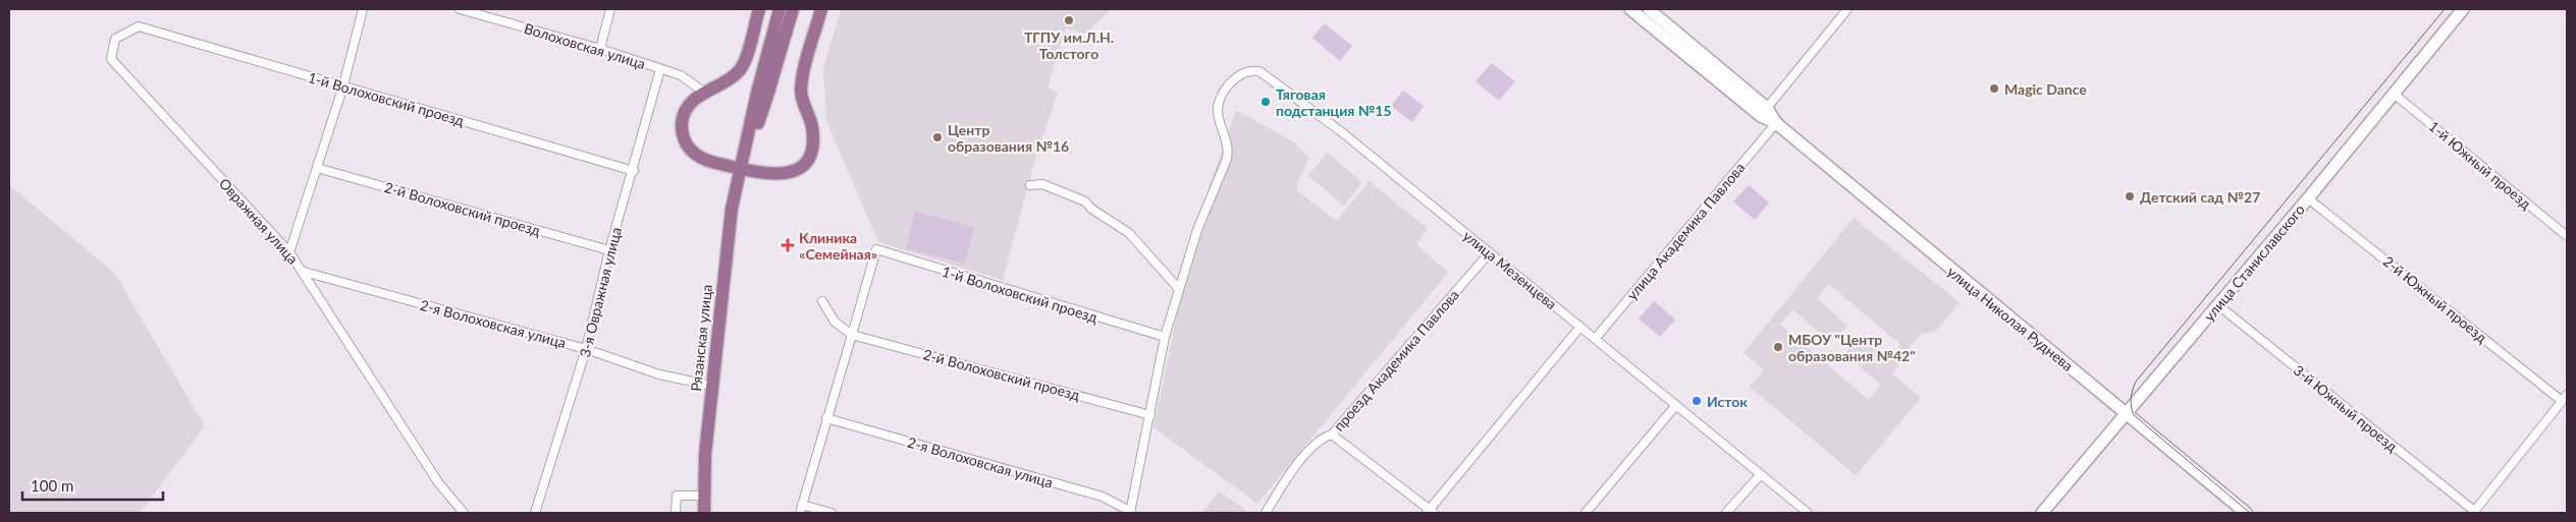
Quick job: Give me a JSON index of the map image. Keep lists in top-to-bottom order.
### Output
{
  "streets": {
    "main road": ["Рязанская улица"],
    "street": [
      "Волоховская улица",
      "1-й Волоховский проезд",
      "1-й Южный проезд",
      "2-й Волоховский проезд",
      "Овражная улица",
      "улица Академика Павлова",
      "улица Станиславского",
      "улица Мезенцева",
      "3-я Овражная улица",
      "2-й Южный проезд",
      "улица Николая Руднева",
      "2-я Волоховская улица",
      "проезд Академика Павлова",
      "3-й Южный проезд"
    ]
  },
  "crossings": [
    ["Волоховская улица", "3-я Овражная улица"],
    ["1-й Волоховский проезд", "2-й Волоховский проезд"],
    ["1-й Волоховский проезд", "Овражная улица"],
    ["1-й Волоховский проезд", "3-я Овражная улица"],
    ["1-й Южный проезд", "улица Станиславского"],
    ["2-й Волоховский проезд", "3-я Овражная улица"],
    ["Овражная улица", "2-я Волоховская улица"],
    ["улица Академика Павлова", "улица Мезенцева"],
    ["улица Академика Павлова", "улица Николая Руднева"],
    ["улица Станиславского", "2-й Южный проезд"],
    ["улица Станиславского", "улица Николая Руднева"],
    ["улица Станиславского", "3-й Южный проезд"],
    ["улица Мезенцева", "проезд Академика Павлова"],
    ["3-я Овражная улица", "2-я Волоховская улица"],
    ["2-я Волоховская улица", "Рязанская улица"]
  ],
  "places": {
    "other": [
      "ТГПУ им.Л.Н. Толстого",
      "Magic Dance",
      "Тяговая подстанция №15",
      "Центр образования №16",
      "Детский сад №27",
      "МБОУ \"Центр образования №42\"",
      "Исток"
    ],
    "health": ["Клиника «Семейная»"]
  },
  "scale_bar": "100 m"
}
